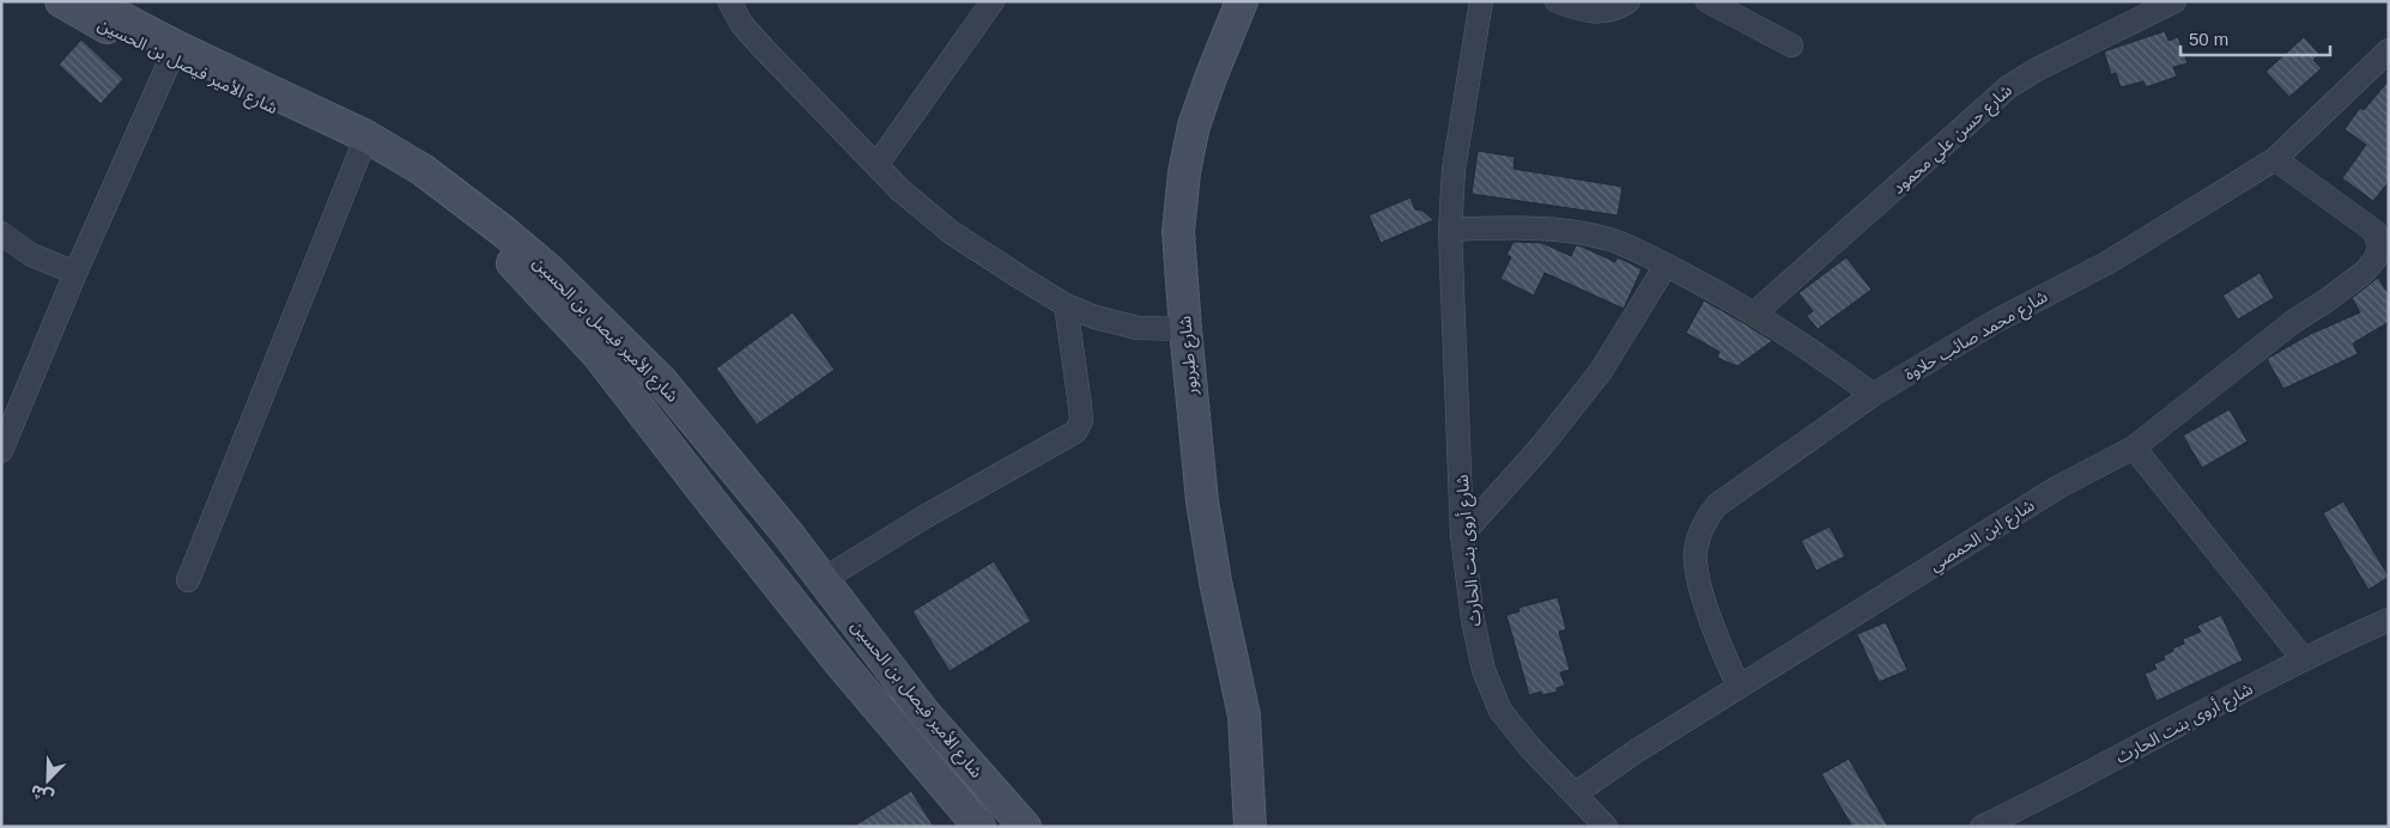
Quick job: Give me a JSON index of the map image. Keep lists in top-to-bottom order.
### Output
{
  "streets": {
    "street": [
      "شارع الأمير فيصل بن الحسين",
      "شارع حسن علي محمود",
      "شارع محمد صائب حلاوة",
      "شارع طبربور",
      "شارع ابن الحمصي",
      "شارع أروى بنت الحارث"
    ]
  },
  "crossings": [
    ["شارع محمد صائب حلاوة", "شارع ابن الحمصي"],
    ["شارع ابن الحمصي", "شارع أروى بنت الحارث"]
  ],
  "scale_bar": "50 m",
  "north": "bottom left"
}
